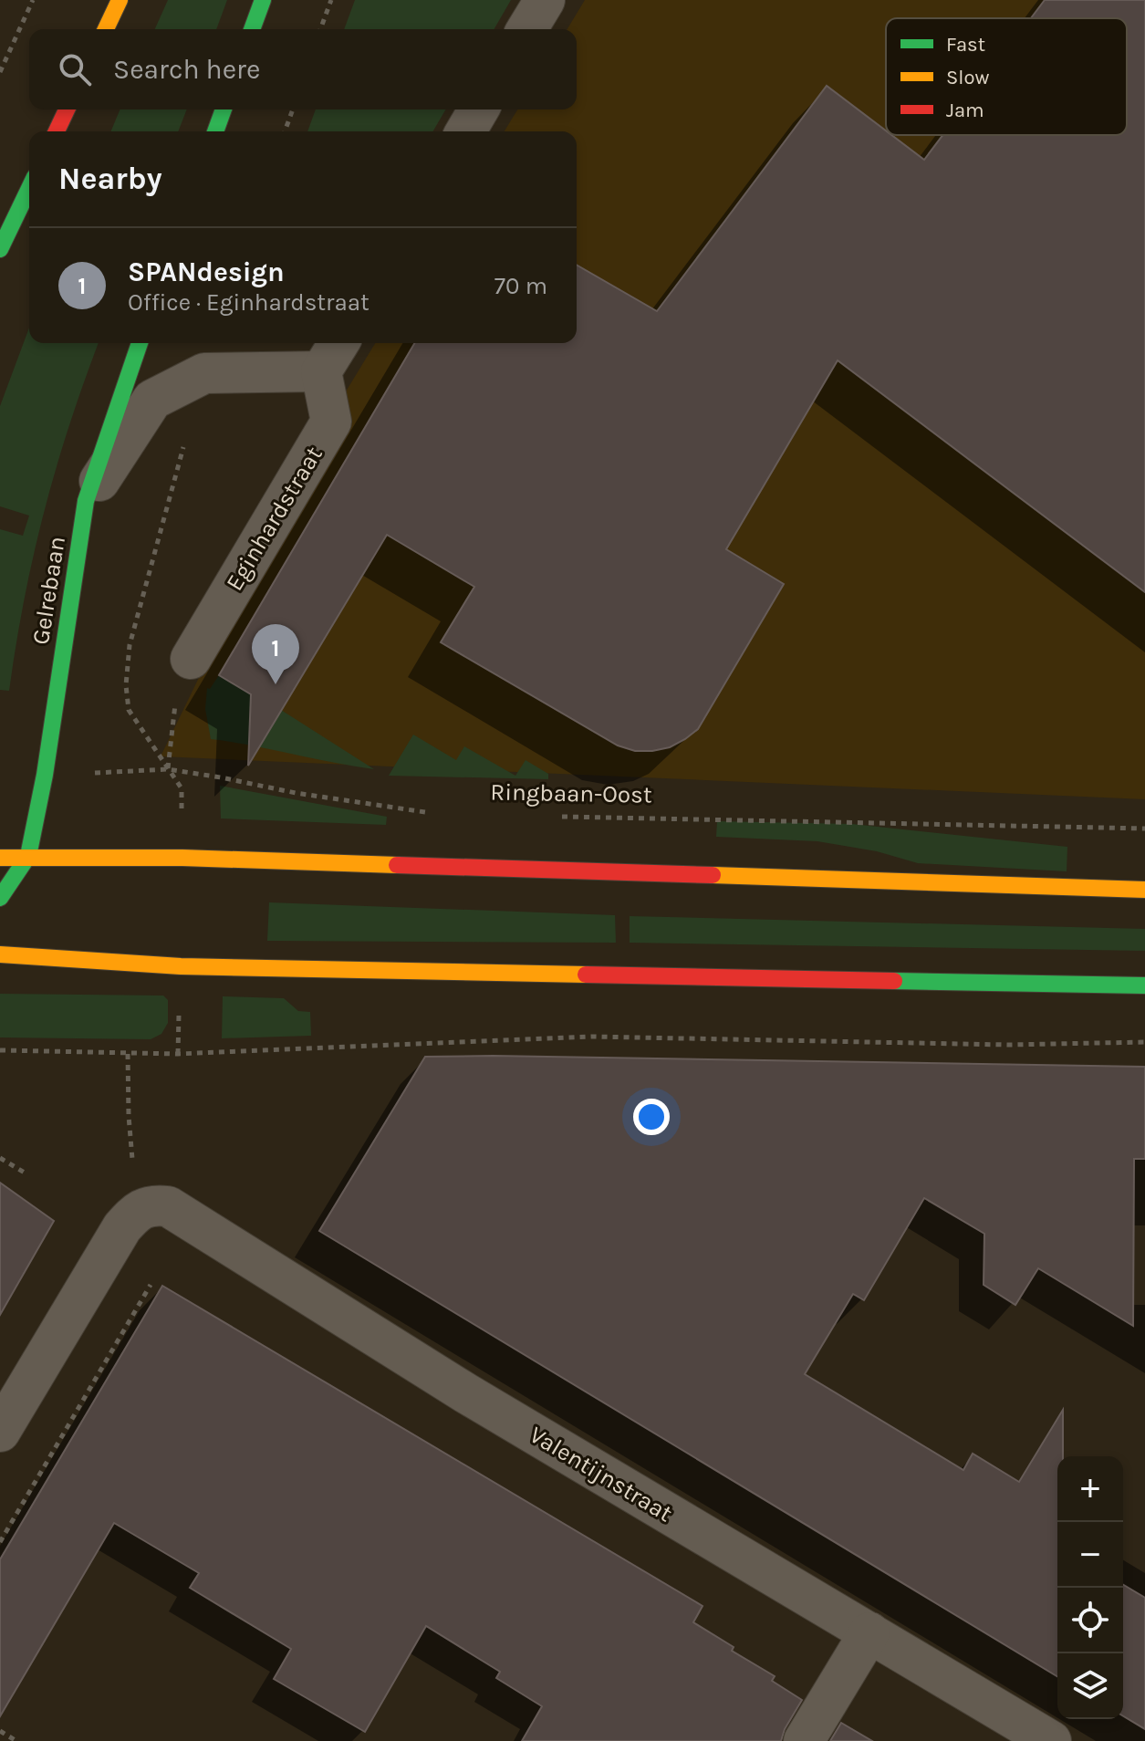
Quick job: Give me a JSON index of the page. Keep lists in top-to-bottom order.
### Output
{
  "streets": {
    "main road": ["Gelrebaan"],
    "street": ["Eginhardstraat", "Valentijnstraat"],
    "path": ["Ringbaan-Oost"]
  },
  "legend": ["Fast", "Slow", "Jam"],
  "page": {
    "search": "Search here",
    "heading": "Nearby",
    "list": [
      {
        "mark": "1",
        "name": "SPANdesign",
        "note": "Office · Eginhardstraat",
        "value": "70 m"
      }
    ],
    "pins": "1",
    "map_buttons": ["+", "−"]
  }
}
